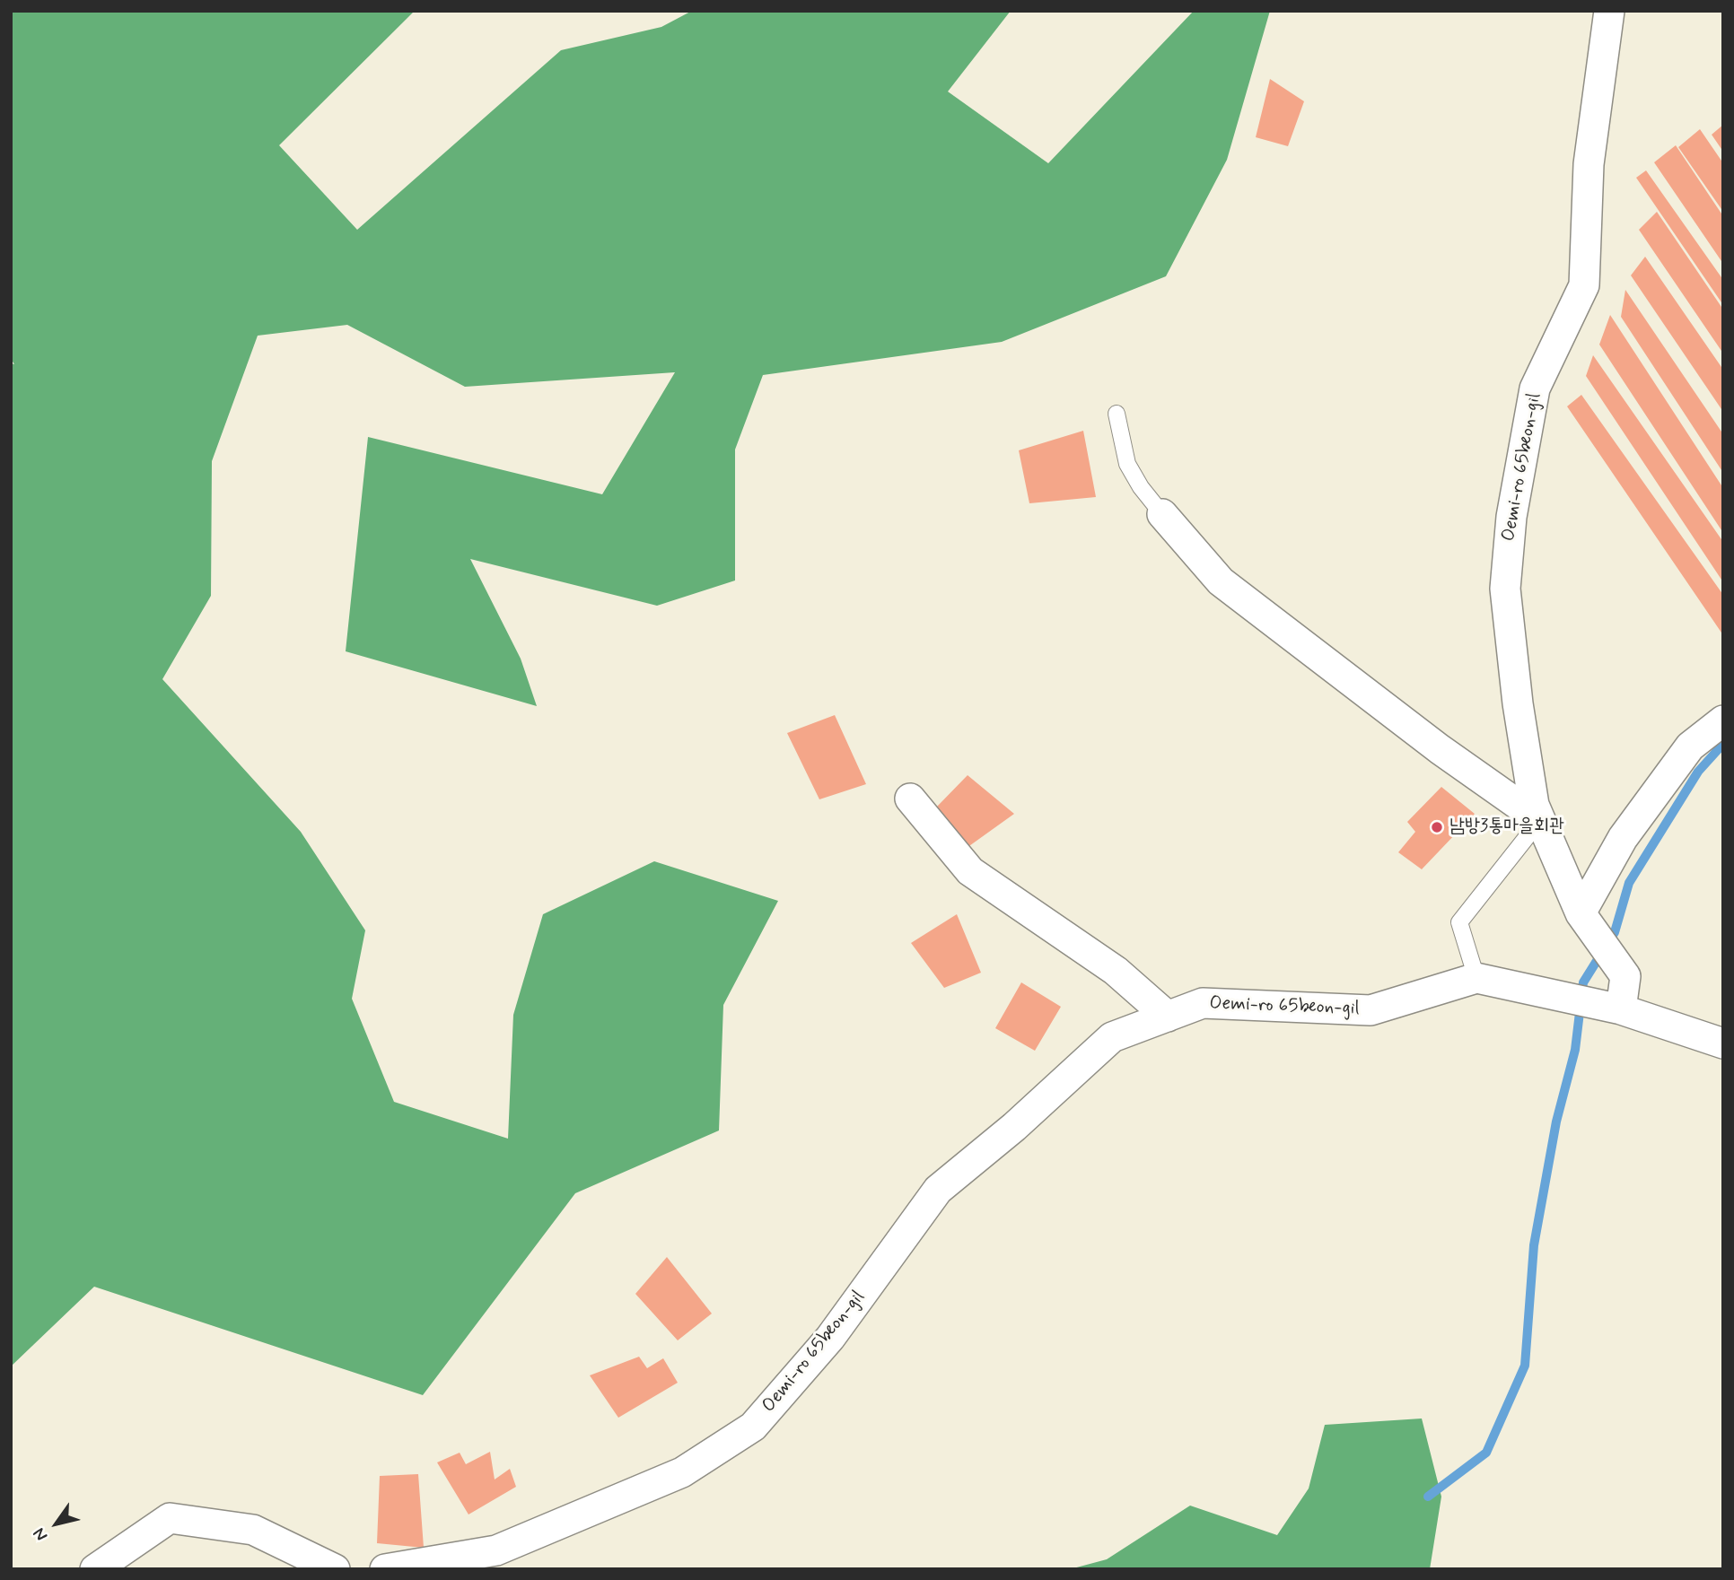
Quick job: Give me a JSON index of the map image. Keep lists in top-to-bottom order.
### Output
{
  "streets": {
    "street": ["Oemi-ro 65beon-gil"]
  },
  "places": ["남방3통마을회관"],
  "north": "bottom left"
}
